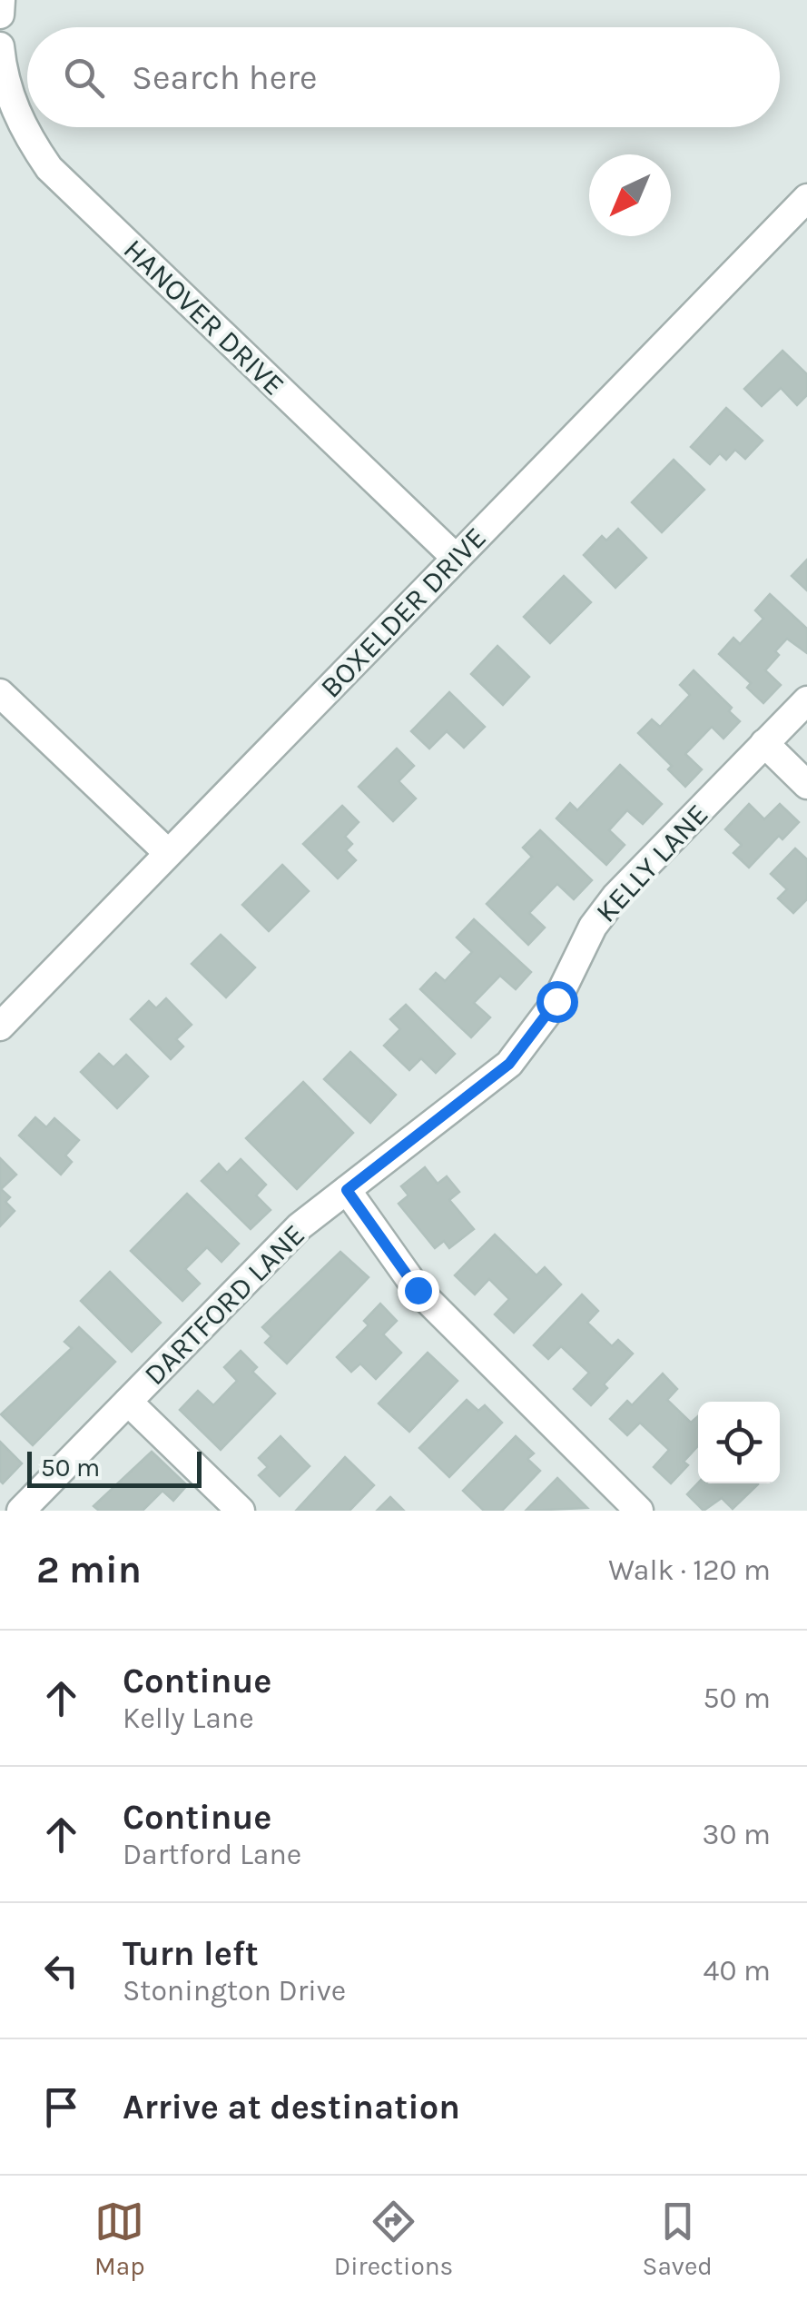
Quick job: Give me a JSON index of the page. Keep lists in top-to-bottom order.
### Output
{
  "streets": {
    "street": [
      "HANOVER DRIVE",
      "BOXELDER DRIVE",
      "KELLY LANE",
      "DARTFORD LANE"
    ]
  },
  "crossings": [
    ["HANOVER DRIVE", "BOXELDER DRIVE"],
    ["KELLY LANE", "DARTFORD LANE"]
  ],
  "scale_bar": "50 m",
  "north": "bottom left",
  "page": {
    "search": "Search here",
    "scale": "50 m",
    "heading": ["2 min", "Walk · 120 m"],
    "list": [
      ["Continue", "Kelly Lane", "50 m"],
      ["Continue", "Dartford Lane", "30 m"],
      ["Turn left", "Stonington Drive", "40 m"],
      "Arrive at destination"
    ],
    "nav": ["Map", "Directions", "Saved"]
  }
}
